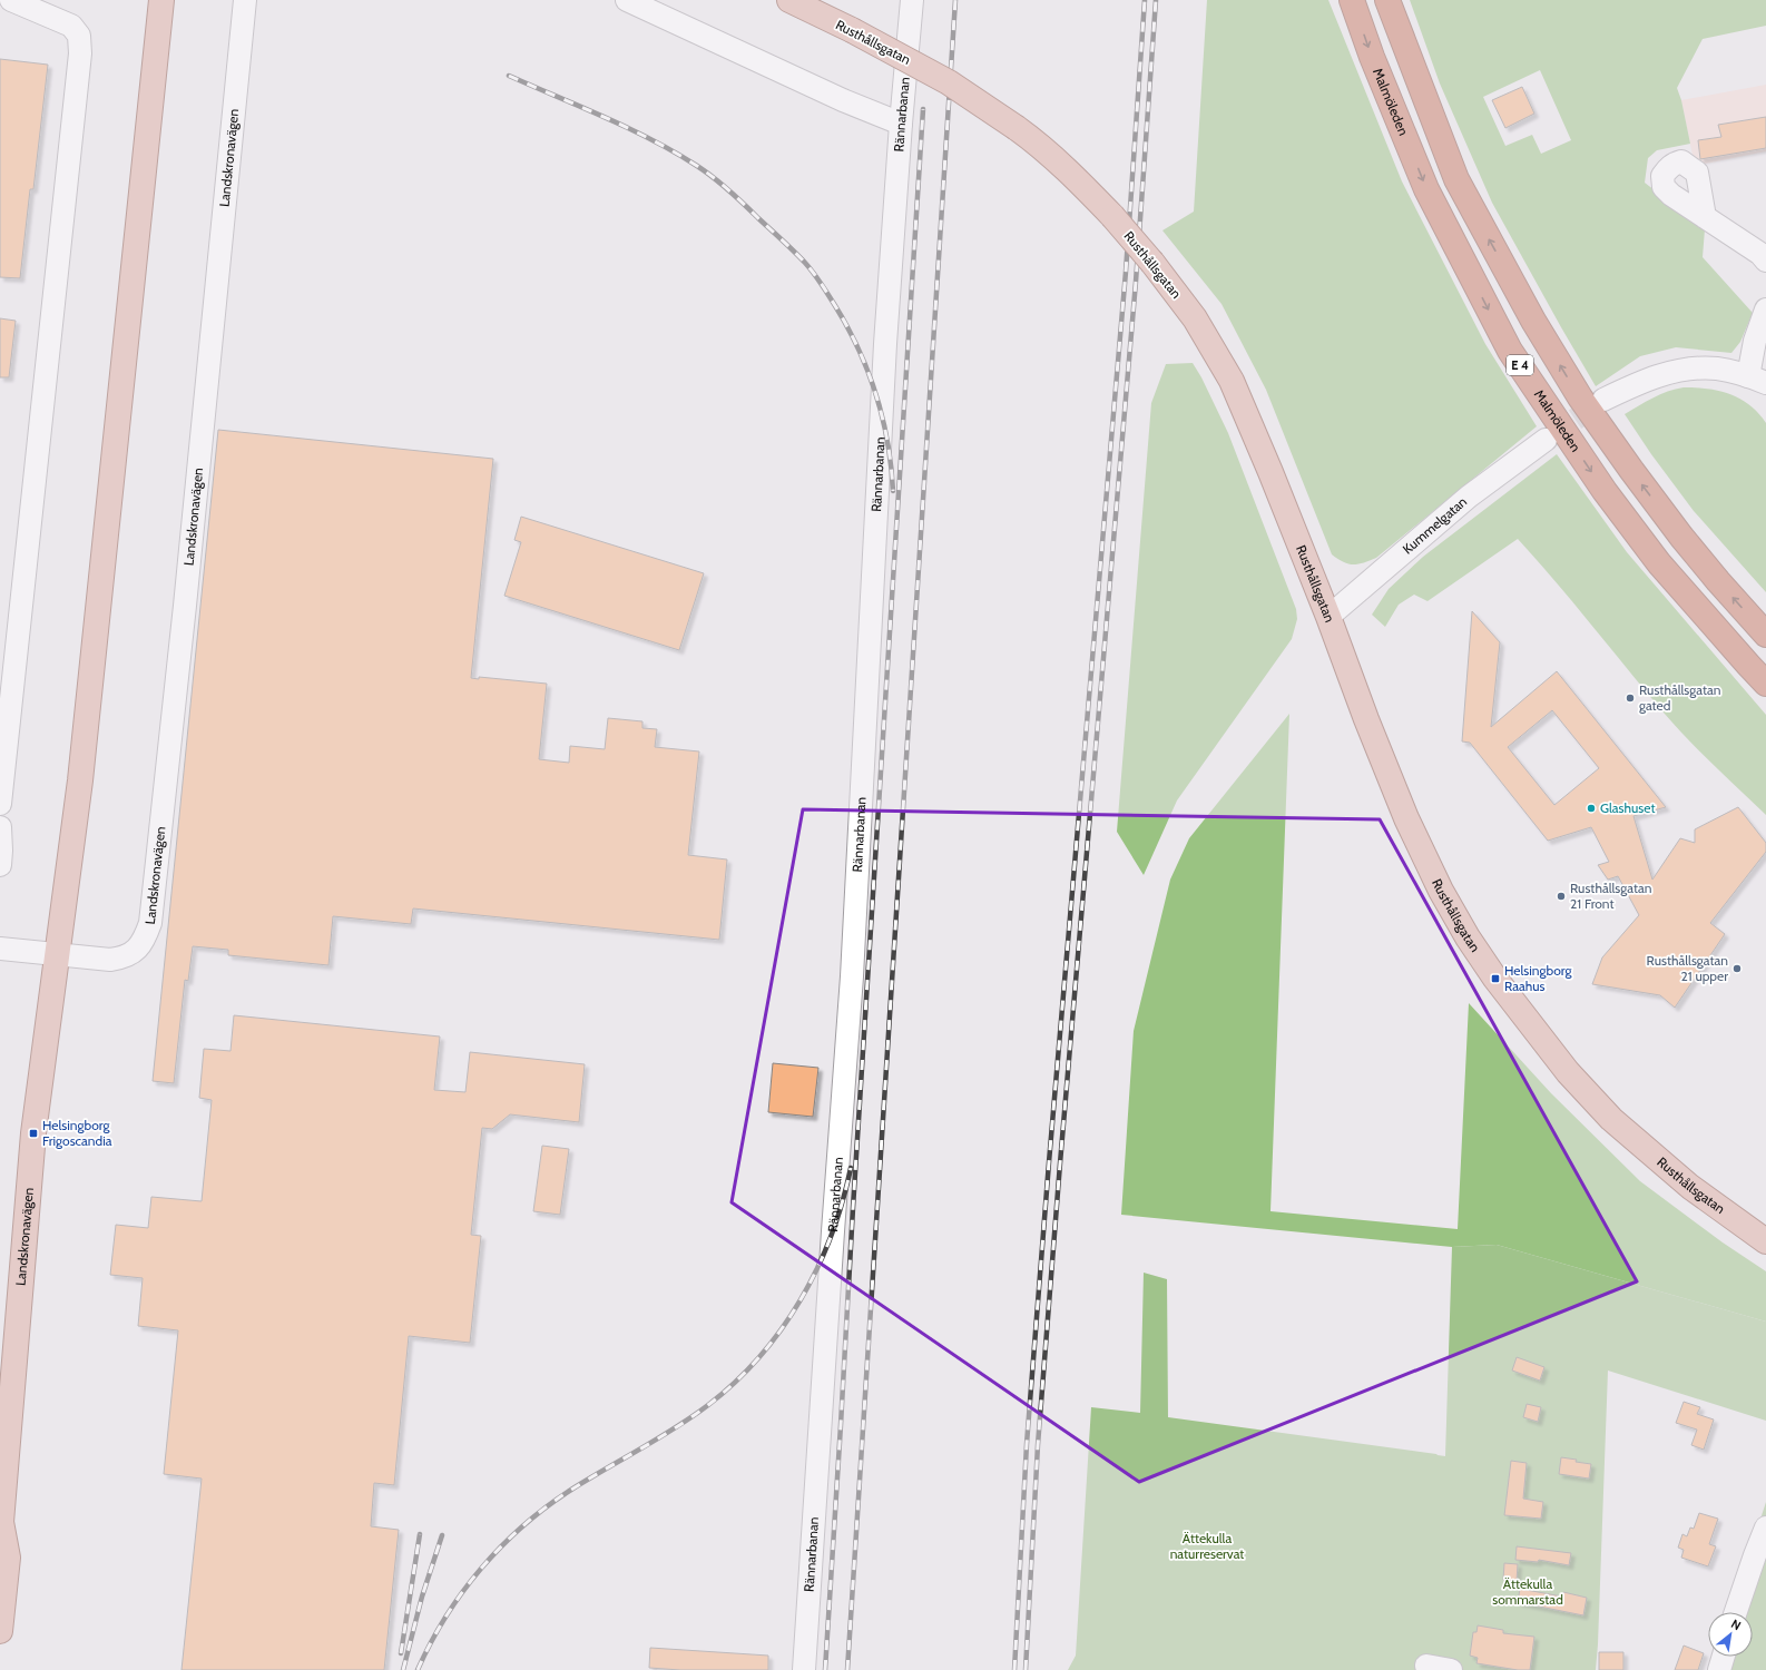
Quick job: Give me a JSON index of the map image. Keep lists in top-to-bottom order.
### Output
{
  "streets": {
    "highway": ["Malmöleden", "E 4"],
    "main road": ["Rusthållsgatan", "Landskronavägen"],
    "street": ["Rännarbanan", "Kummelgatan"]
  },
  "crossings": [
    ["Rusthållsgatan", "Kummelgatan"]
  ],
  "parks": ["Ättekulla naturreservat", "Ättekulla sommarstad"],
  "places": {
    "other": [
      "Rusthållsgatan gated",
      "Glashuset",
      "Rusthållsgatan 21 Front",
      "Rusthållsgatan 21 upper"
    ],
    "transit": ["Helsingborg Raahus", "Helsingborg Frigoscandia"]
  },
  "north": "top right"
}
